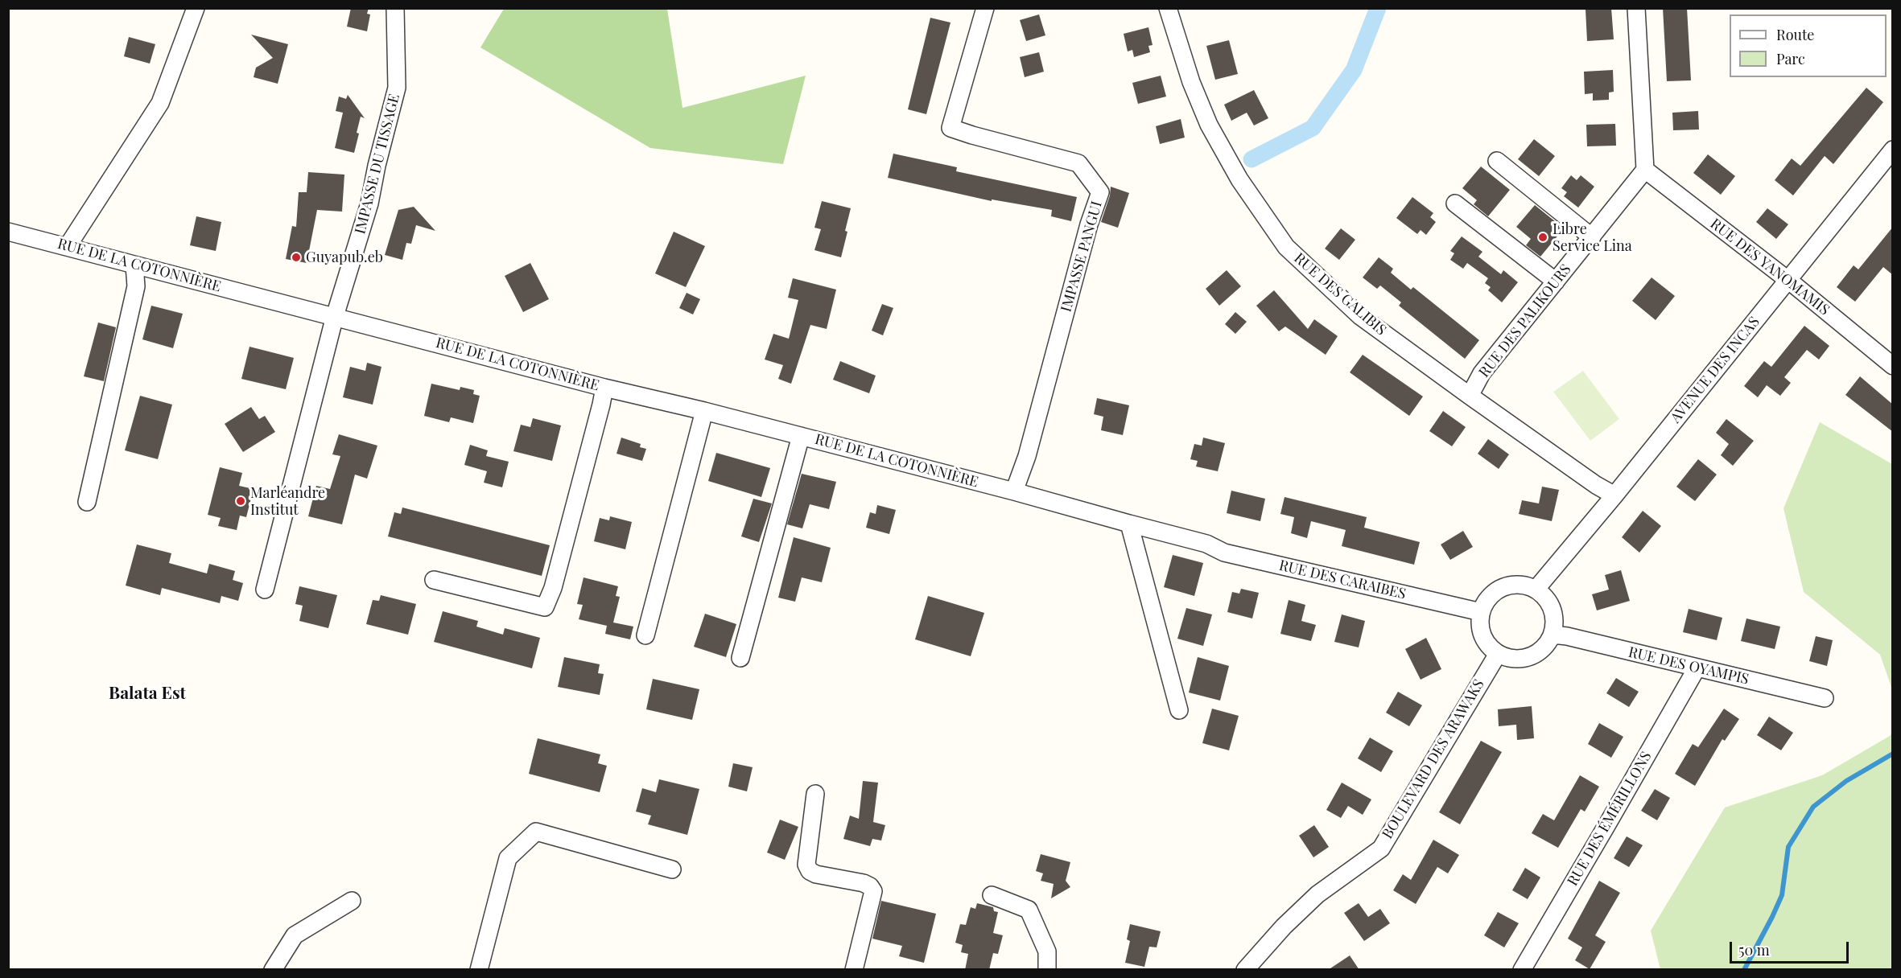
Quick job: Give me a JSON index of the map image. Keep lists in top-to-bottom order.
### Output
{
  "streets": {
    "street": [
      "IMPASSE DU TISSAGE",
      "IMPASSE PANGUI",
      "RUE DE LA COTONNIÈRE",
      "RUE DES YANOMAMIS",
      "RUE DES GALIBIS",
      "RUE DES PALIKOURS",
      "AVENUE DES INCAS",
      "RUE DES CARAIBES",
      "RUE DES OYAMPIS",
      "BOULEVARD DES ARAWAKS",
      "RUE DES ÉMÉRILLONS"
    ]
  },
  "crossings": [
    ["IMPASSE DU TISSAGE", "RUE DE LA COTONNIÈRE"],
    ["IMPASSE PANGUI", "RUE DE LA COTONNIÈRE"],
    ["RUE DE LA COTONNIÈRE", "RUE DES CARAIBES"],
    ["RUE DES YANOMAMIS", "RUE DES PALIKOURS"],
    ["RUE DES YANOMAMIS", "AVENUE DES INCAS"],
    ["RUE DES GALIBIS", "RUE DES PALIKOURS"],
    ["RUE DES GALIBIS", "AVENUE DES INCAS"],
    ["AVENUE DES INCAS", "RUE DES CARAIBES"],
    ["AVENUE DES INCAS", "RUE DES OYAMPIS"],
    ["AVENUE DES INCAS", "BOULEVARD DES ARAWAKS"],
    ["RUE DES CARAIBES", "RUE DES OYAMPIS"],
    ["RUE DES CARAIBES", "BOULEVARD DES ARAWAKS"],
    ["RUE DES OYAMPIS", "BOULEVARD DES ARAWAKS"],
    ["RUE DES OYAMPIS", "RUE DES ÉMÉRILLONS"]
  ],
  "districts": ["Balata Est"],
  "places": ["Libre Service Lina", "Guyapub.eb", "Marléandre Institut"],
  "legend": ["Route", "Parc"],
  "scale_bar": "50 m"
}
